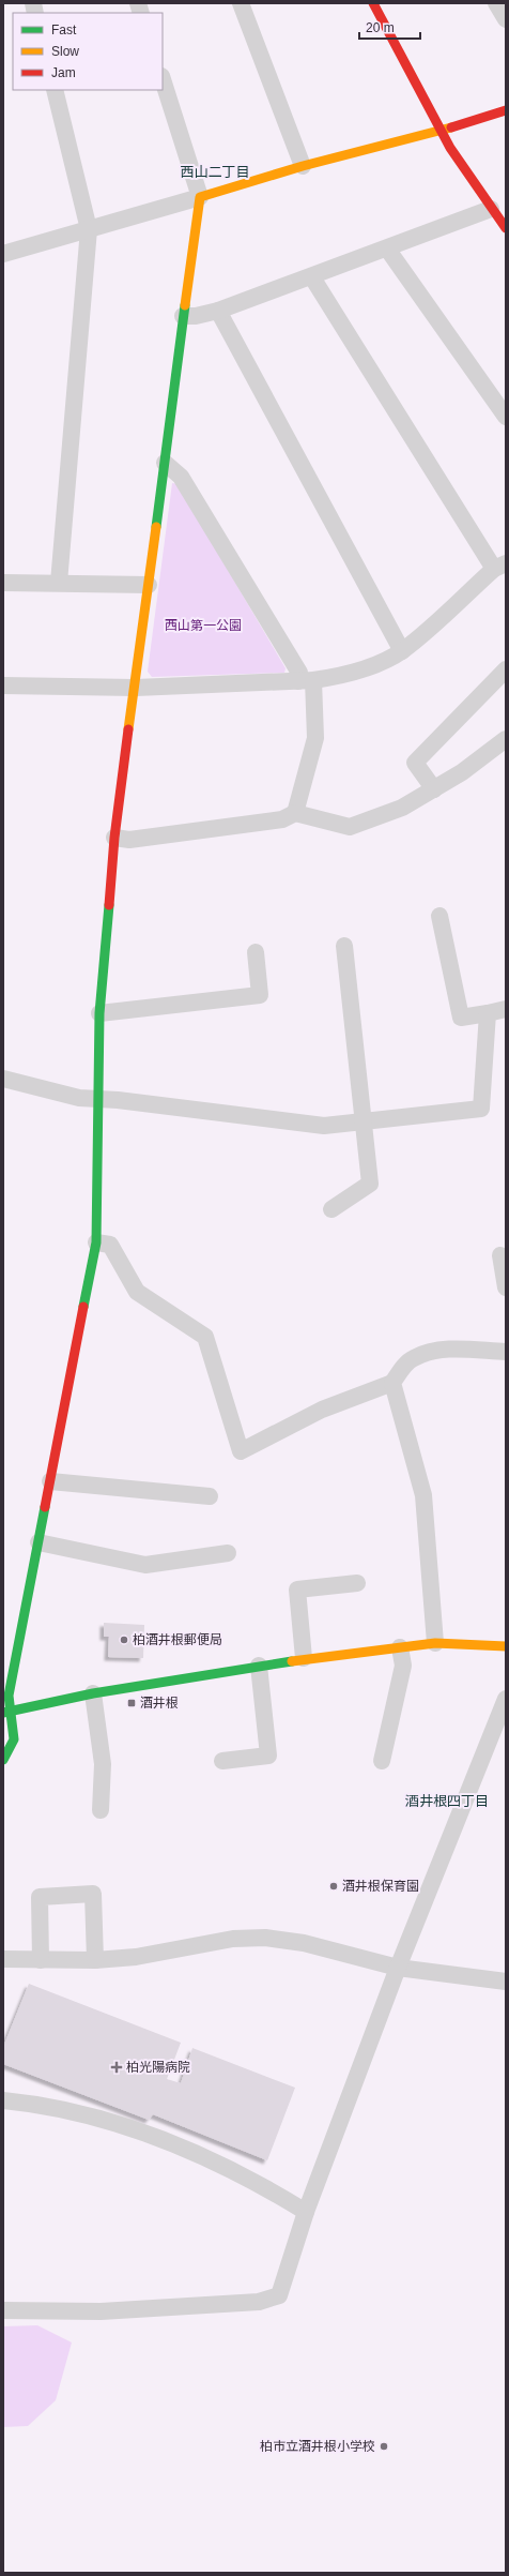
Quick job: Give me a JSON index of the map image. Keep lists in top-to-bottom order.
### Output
{
  "districts": ["西山二丁目", "酒井根四丁目"],
  "parks": ["西山第一公園"],
  "places": {
    "other": ["柏酒井根郵便局", "酒井根保育園", "柏市立酒井根小学校"],
    "transit": ["酒井根"],
    "health": ["柏光陽病院"]
  },
  "legend": ["Fast", "Slow", "Jam"],
  "scale_bar": "20 m"
}
